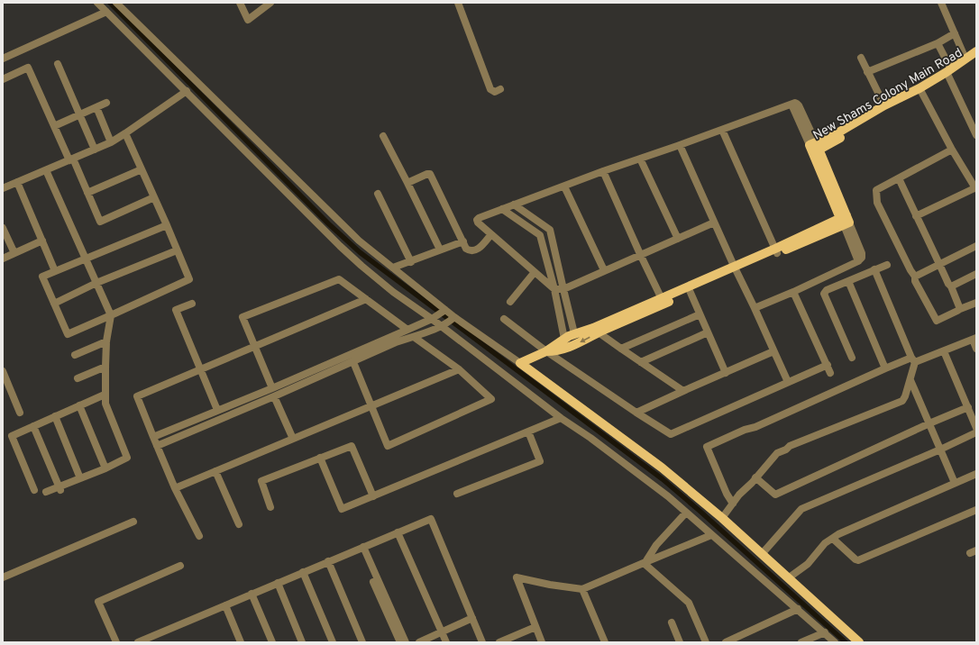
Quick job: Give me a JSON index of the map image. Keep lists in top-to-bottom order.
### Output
{
  "streets": {
    "main road": ["New Shams Colony Main Road"]
  }
}
